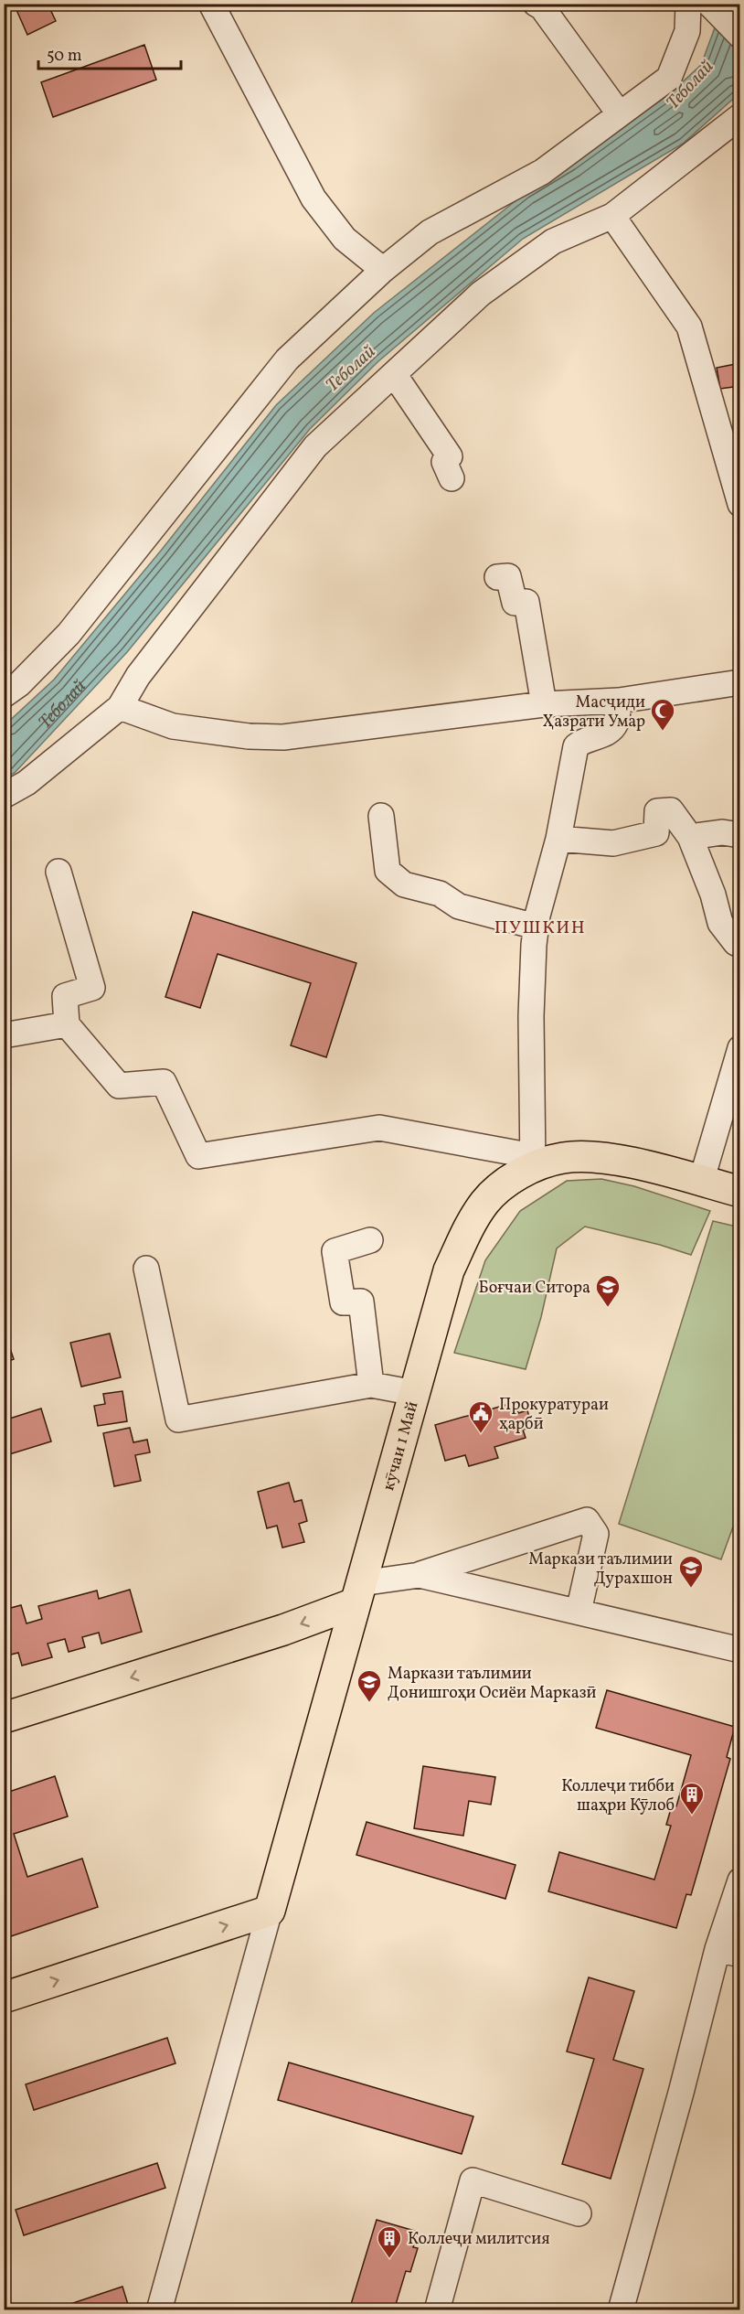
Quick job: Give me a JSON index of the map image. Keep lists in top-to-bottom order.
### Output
{
  "streets": {
    "main road": ["кӯчаи 1 Май"]
  },
  "districts": ["ПУШКИН"],
  "water": ["Теболай"],
  "places": {
    "mosque": ["Масҷиди Ҳазрати Умар"],
    "school or university": ["Боғчаи Ситора", "Маркази таълимии Дурахшон", "Маркази таълимии Донишгоҳи Осиёи Марказӣ"],
    "public building": ["Прокуратураи ҳарбӣ"],
    "building": ["Коллеҷи тибби шаҳри Кӯлоб", "Коллеҷи милитсия"]
  },
  "scale_bar": "50 m"
}
